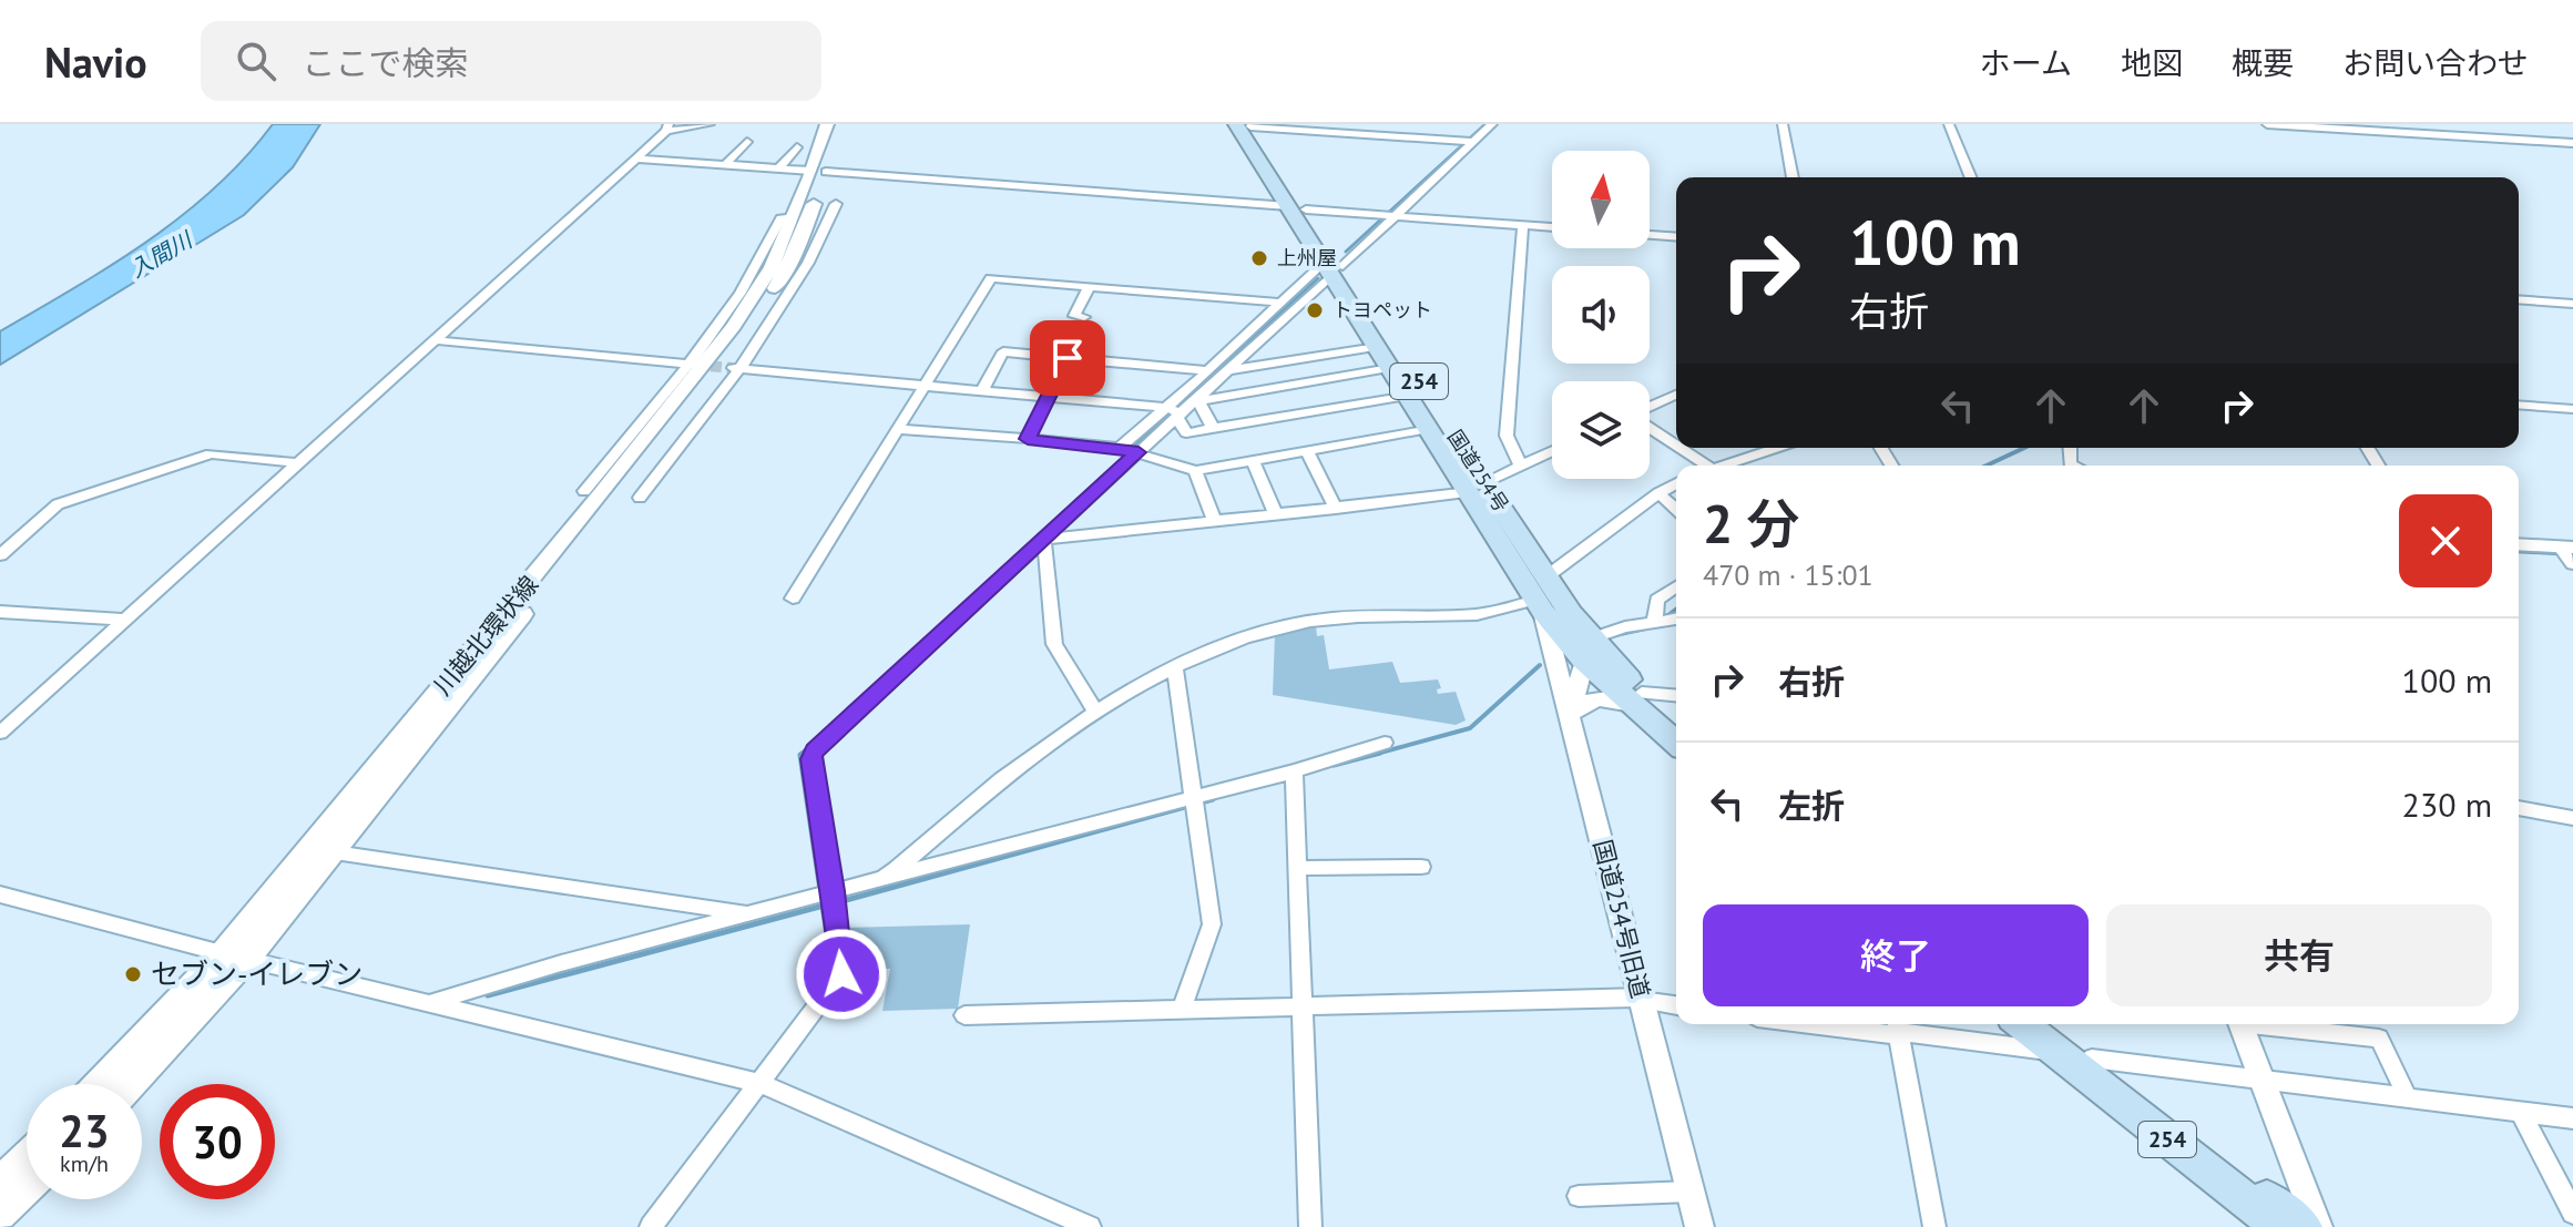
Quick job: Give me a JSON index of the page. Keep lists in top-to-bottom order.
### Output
{
  "streets": {
    "highway": ["254", "国道254号"],
    "main road": ["川越北環状線"],
    "street": ["国道254号旧道"]
  },
  "crossings": [
    ["254", "国道254号"],
    ["254", "国道254号旧道"],
    ["国道254号", "国道254号旧道"]
  ],
  "water": ["入間川"],
  "places": ["上州屋", "トヨペット", "セブン-イレブン"],
  "north": "top",
  "page": {
    "header": "Navio",
    "search": "ここで検索",
    "nav": [
      "ホーム",
      "地図",
      "概要",
      "お問い合わせ"
    ],
    "turn": ["100 m", "右折"],
    "heading": ["2 分", "470 m · 15:01"],
    "list": [
      {
        "name": "右折",
        "value": "100 m"
      },
      {
        "name": "左折",
        "value": "230 m"
      }
    ],
    "buttons": ["終了", "共有"],
    "speed": "23 km/h",
    "limit": "30"
  }
}
